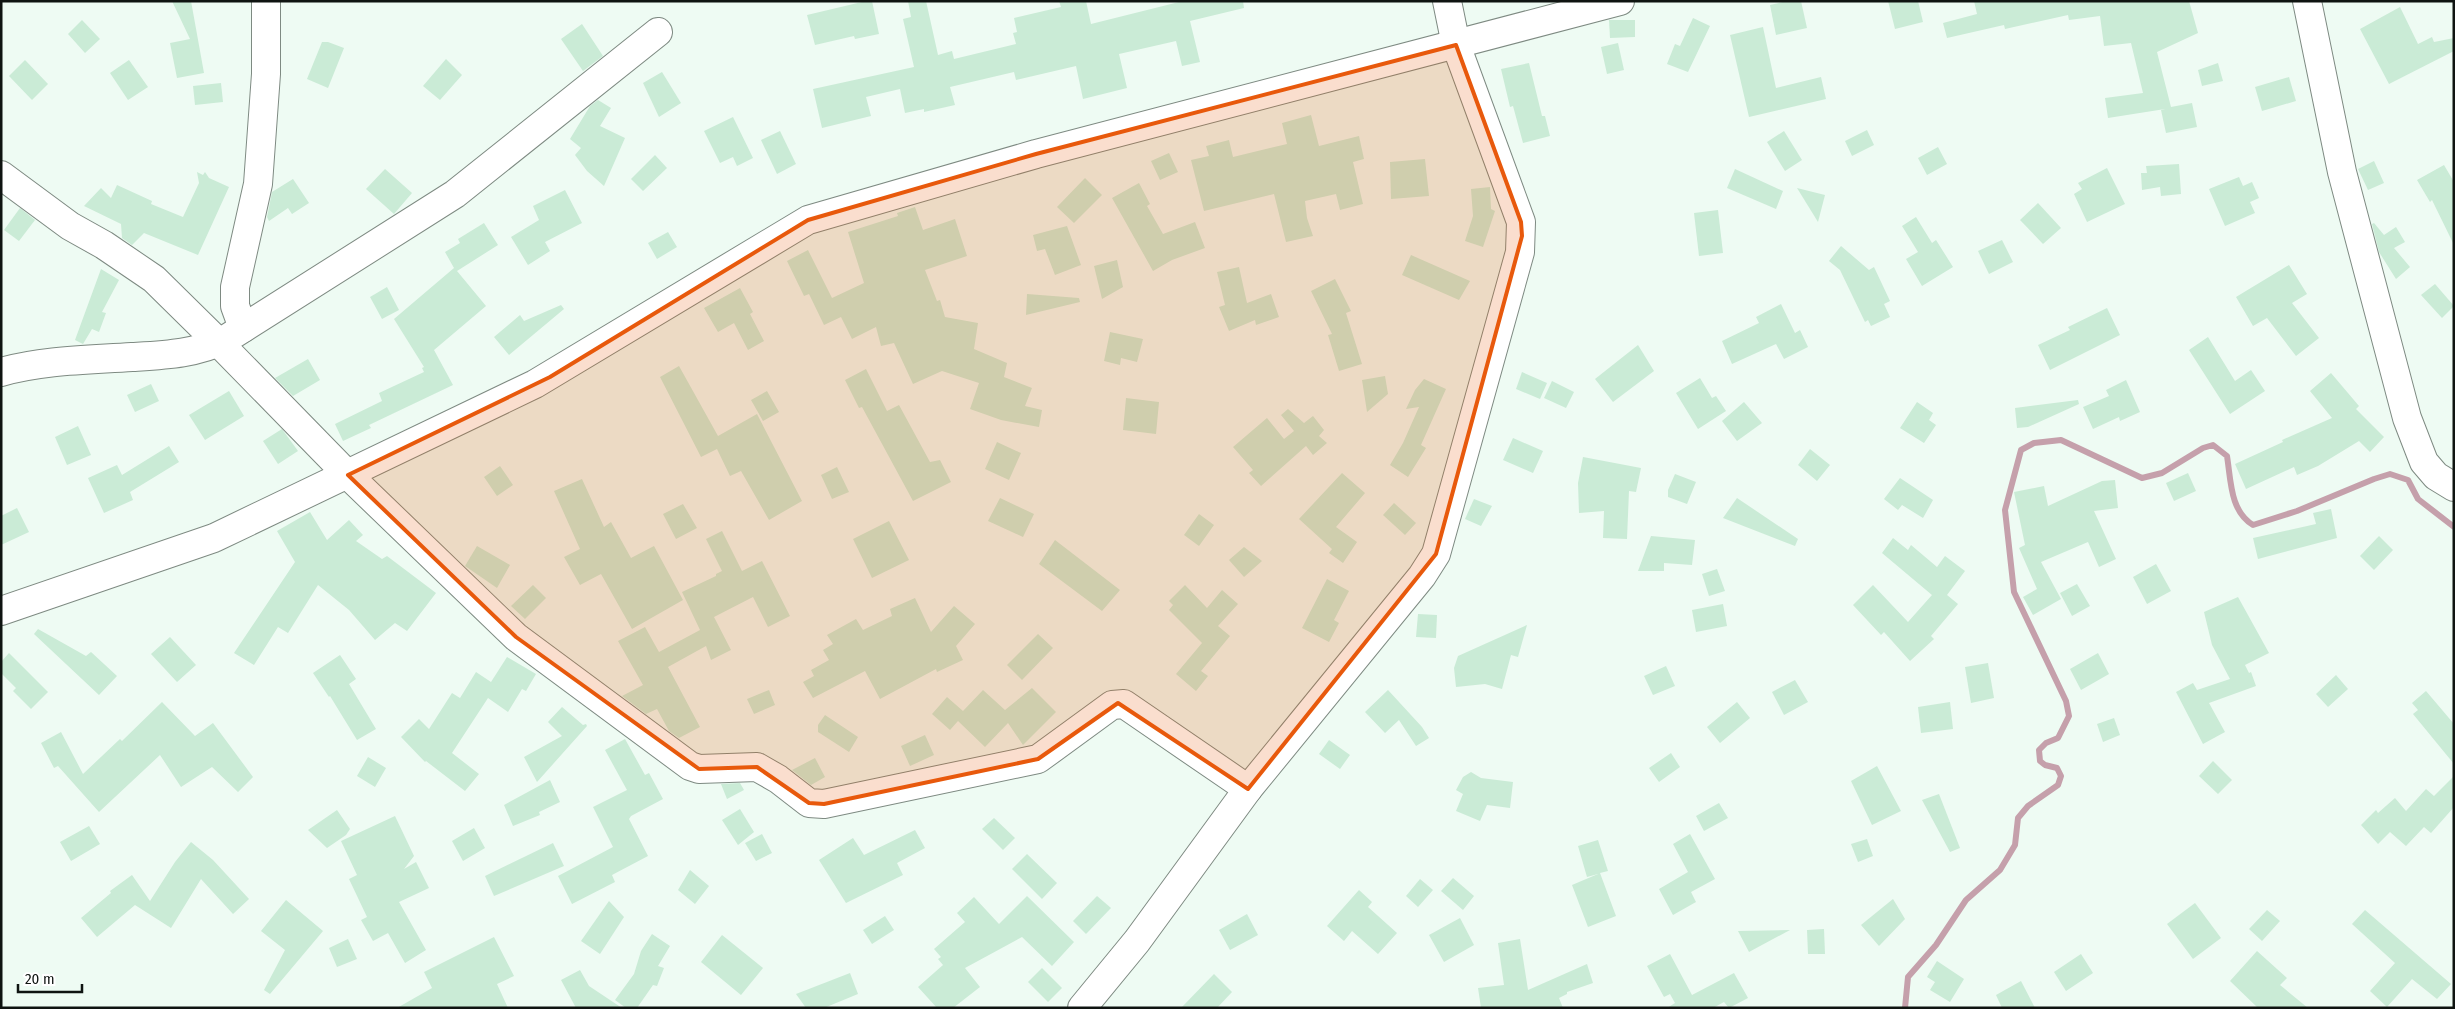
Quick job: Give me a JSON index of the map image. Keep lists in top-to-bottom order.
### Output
{
  "scale_bar": "20 m"
}
